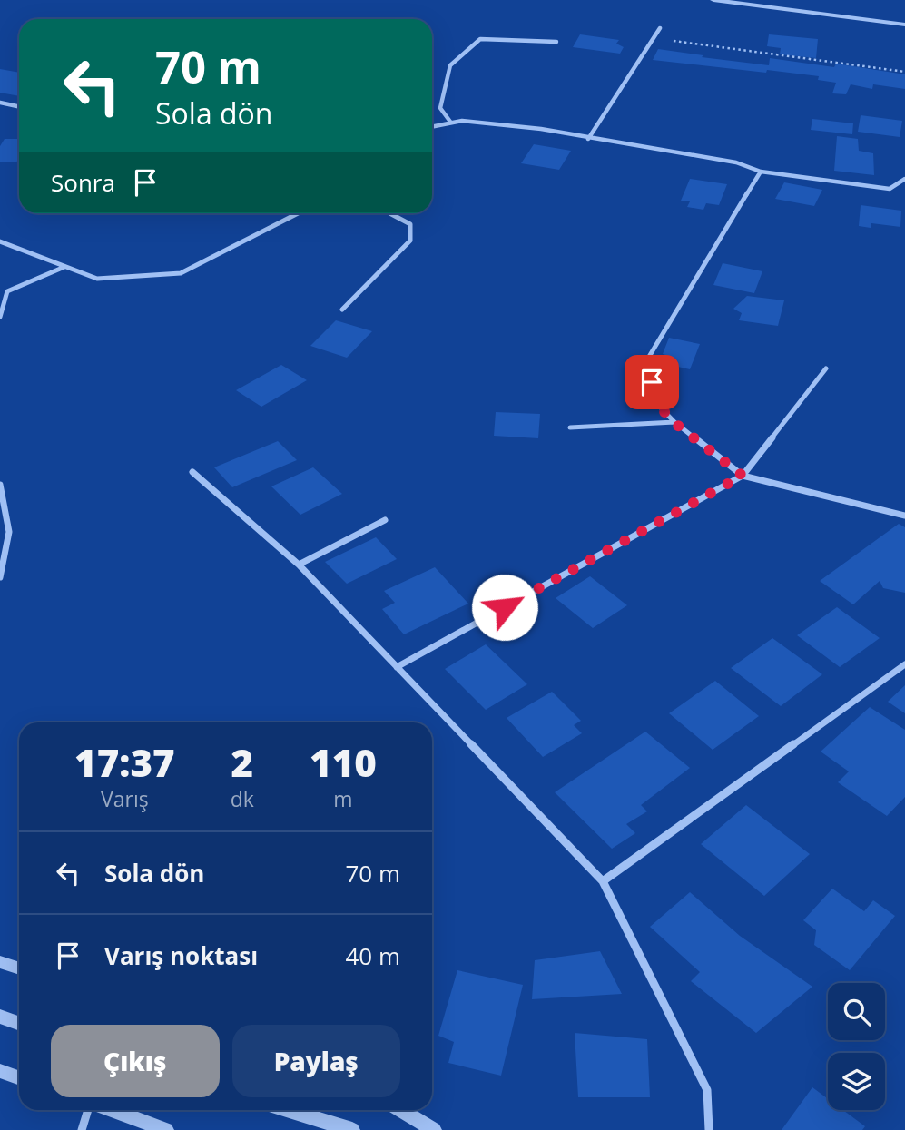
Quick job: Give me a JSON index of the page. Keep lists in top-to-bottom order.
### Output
{
  "page": {
    "turn": ["70 m", "Sola dön"],
    "then": "Sonra",
    "eta": [
      "17:37",
      "Varış",
      "2",
      "dk",
      "110",
      "m"
    ],
    "list": [
      {
        "name": "Sola dön",
        "value": "70 m"
      },
      {
        "name": "Varış noktası",
        "value": "40 m"
      }
    ],
    "buttons": ["Çıkış", "Paylaş"]
  }
}
